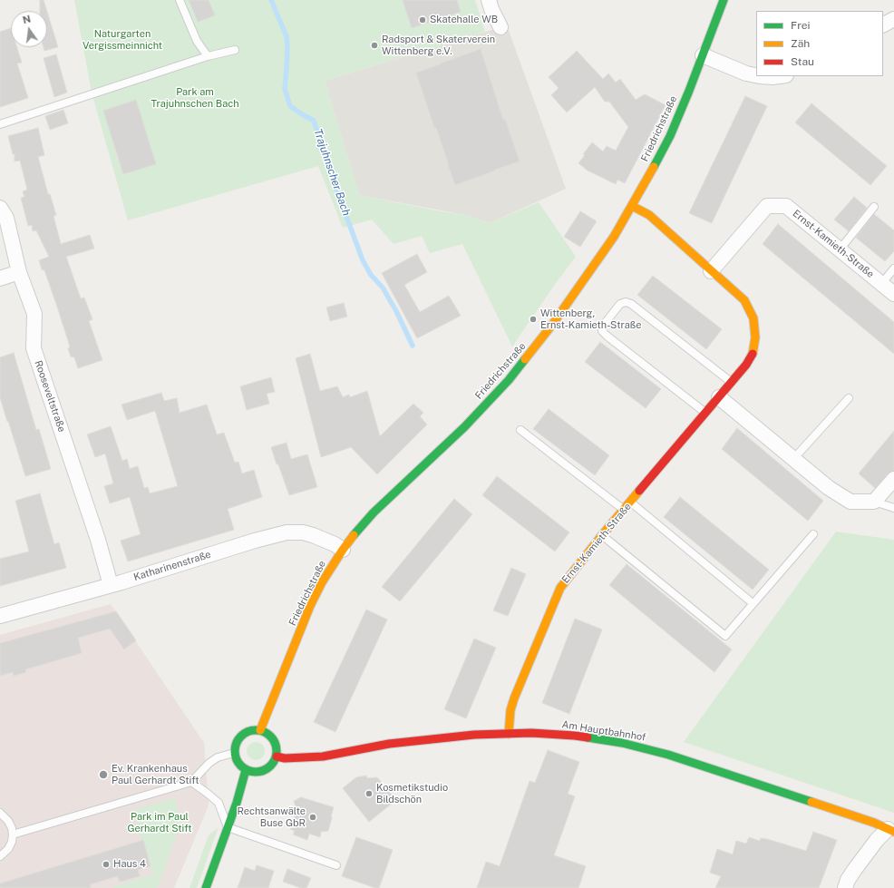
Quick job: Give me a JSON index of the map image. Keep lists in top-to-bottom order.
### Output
{
  "streets": {
    "street": [
      "Friedrichstraße",
      "Ernst-Kamieth-Straße",
      "Rooseveltstraße",
      "Katharinenstraße",
      "Am Hauptbahnhof"
    ]
  },
  "crossings": [
    ["Friedrichstraße", "Ernst-Kamieth-Straße"],
    ["Friedrichstraße", "Katharinenstraße"],
    ["Friedrichstraße", "Am Hauptbahnhof"],
    ["Ernst-Kamieth-Straße", "Am Hauptbahnhof"],
    ["Rooseveltstraße", "Katharinenstraße"]
  ],
  "water": ["Trajuhnscher Bach"],
  "parks": ["Naturgarten Vergissmeinnicht", "Park am Trajuhnschen Bach", "Park im Paul Gerhardt Stift"],
  "places": [
    "Skatehalle WB",
    "Radsport & Skaterverein Wittenberg e.V.",
    "Wittenberg, Ernst-Kamieth-Straße",
    "Ev. Krankenhaus Paul Gerhardt Stift",
    "Kosmetikstudio Bildschön",
    "Rechtsanwälte Buse GbR",
    "Haus 4"
  ],
  "legend": ["Frei", "Zäh", "Stau"],
  "north": "top"
}
